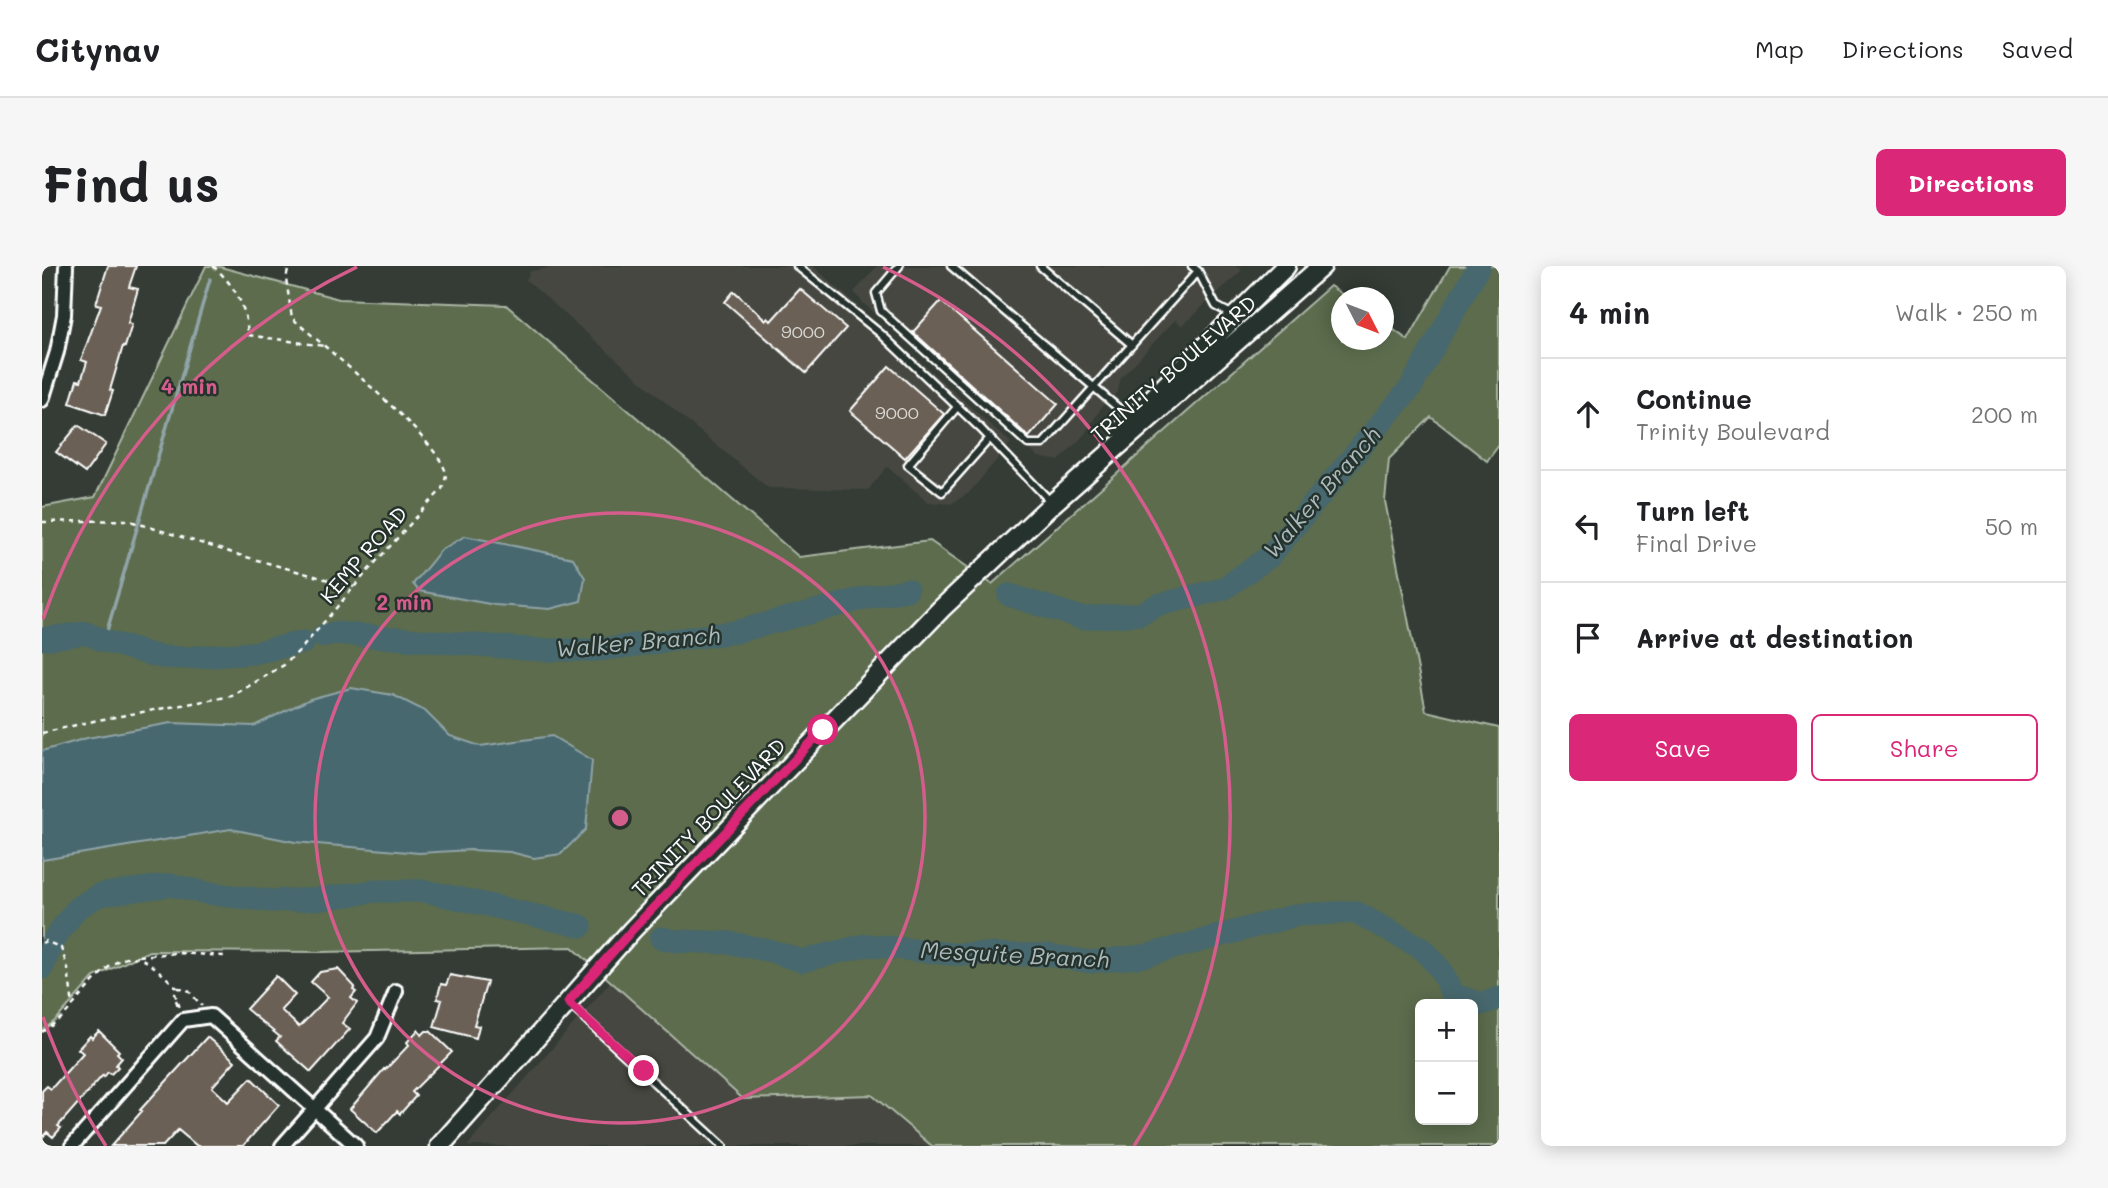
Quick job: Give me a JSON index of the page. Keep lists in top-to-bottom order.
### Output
{
  "streets": {
    "main road": ["TRINITY BOULEVARD"],
    "path": ["KEMP ROAD"]
  },
  "water": ["Walker Branch", "Mesquite Branch"],
  "house_numbers": ["9000", "9000"],
  "north": "bottom right",
  "page": {
    "header": "Citynav",
    "nav": ["Map", "Directions", "Saved"],
    "buttons": [
      "Directions",
      ["Save", "Share"]
    ],
    "title": "Find us",
    "heading": ["4 min", "Walk · 250 m"],
    "list": [
      ["Continue", "Trinity Boulevard", "200 m"],
      ["Turn left", "Final Drive", "50 m"],
      "Arrive at destination"
    ],
    "map_buttons": ["+", "−"]
  },
  "rings": ["4 min", "2 min"]
}
